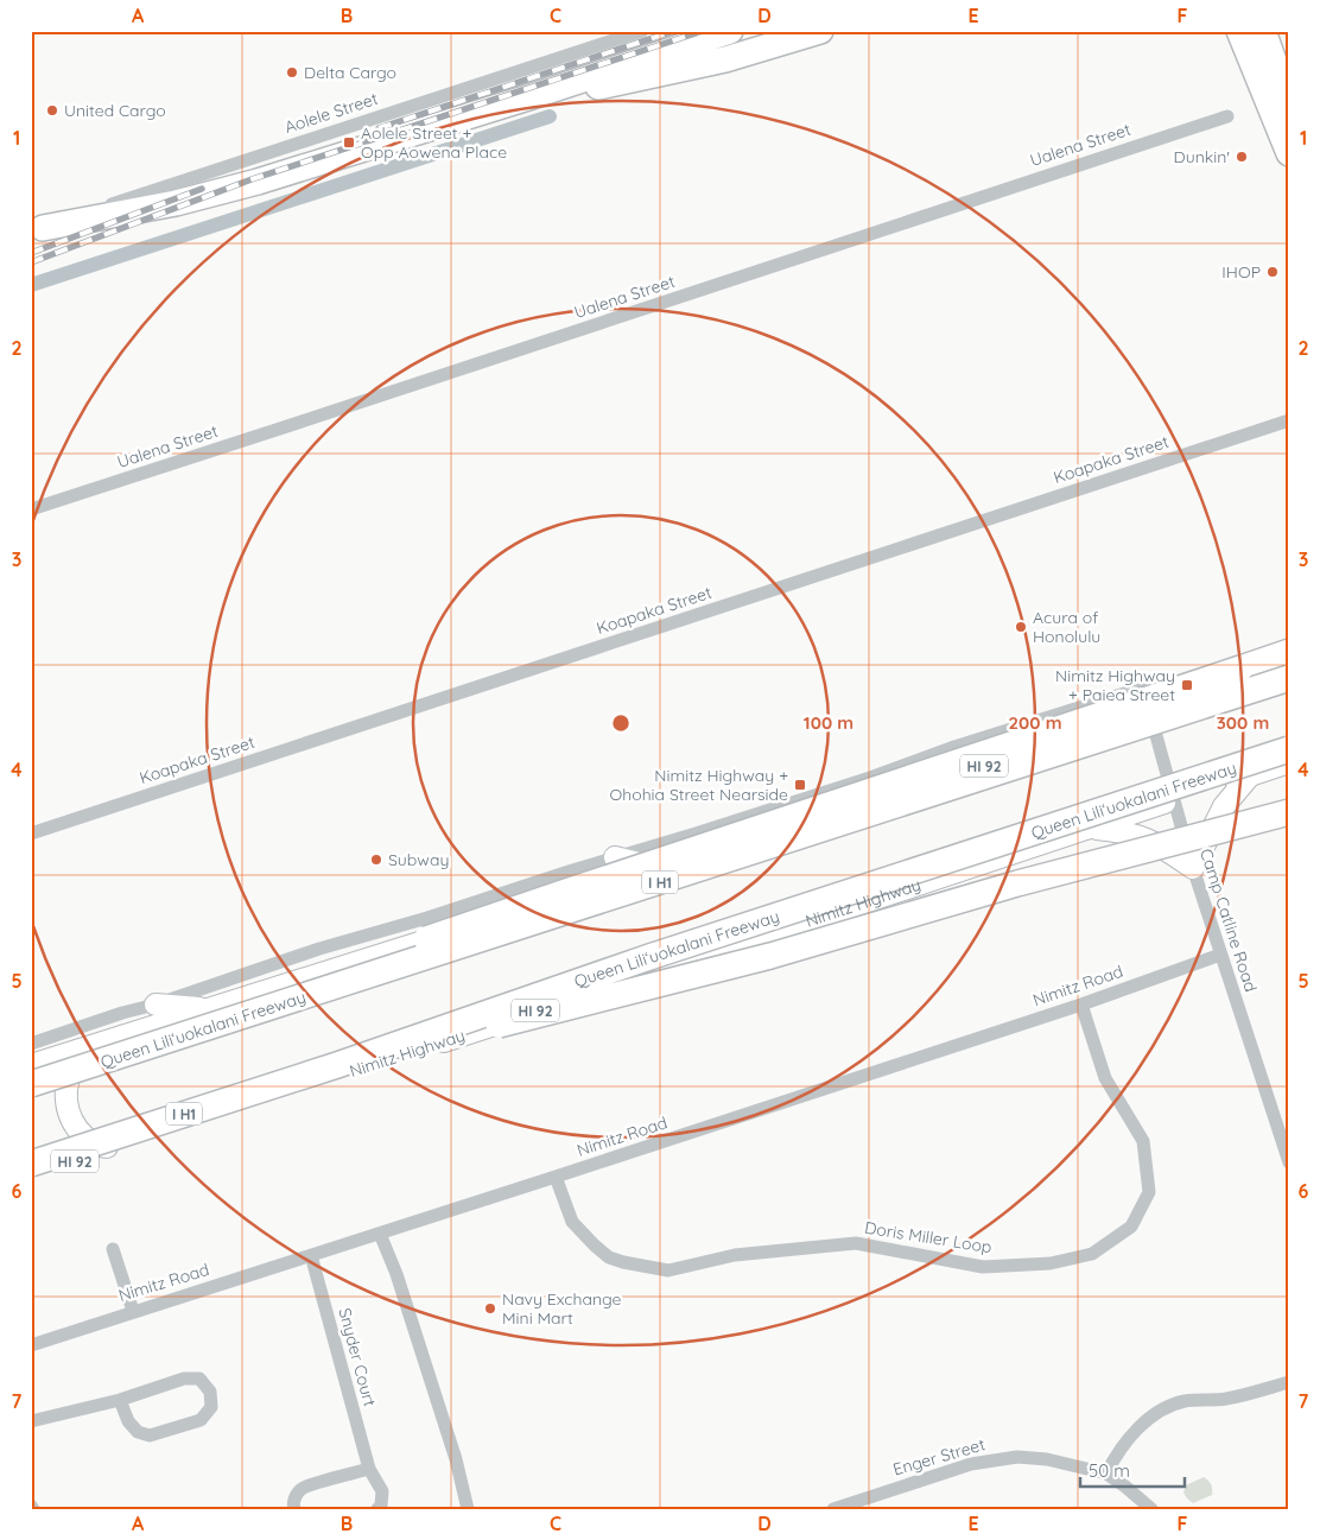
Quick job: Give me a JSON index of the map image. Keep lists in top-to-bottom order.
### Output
{
  "streets": {
    "highway": ["Queen Liliʻuokalani Freeway", "I H1"],
    "main road": ["HI 92", "Nimitz Highway"],
    "street": [
      "Aolele Street",
      "Ualena Street",
      "Koapaka Street",
      "Camp Catline Road",
      "Nimitz Road",
      "Doris Miller Loop",
      "Snyder Court",
      "Enger Street"
    ]
  },
  "crossings": [
    ["HI 92", "Camp Catline Road"],
    ["Nimitz Highway", "Camp Catline Road"],
    ["Camp Catline Road", "Nimitz Road"],
    ["Nimitz Road", "Doris Miller Loop"],
    ["Nimitz Road", "Snyder Court"]
  ],
  "places": {
    "other": [
      "Delta Cargo",
      "United Cargo",
      "Dunkin'",
      "IHOP",
      "Acura of Honolulu",
      "Subway",
      "Navy Exchange Mini Mart"
    ],
    "transit": ["Aolele Street + Opp Aowena Place", "Nimitz Highway + Paiea Street", "Nimitz Highway + Ohohia Street Nearside"]
  },
  "scale_bar": "50 m",
  "grid": {
    "columns": [
      "A",
      "B",
      "C",
      "D",
      "E",
      "F"
    ],
    "rows": [
      "1",
      "2",
      "3",
      "4",
      "5",
      "6",
      "7"
    ]
  },
  "rings": ["100 m", "200 m", "300 m"]
}
